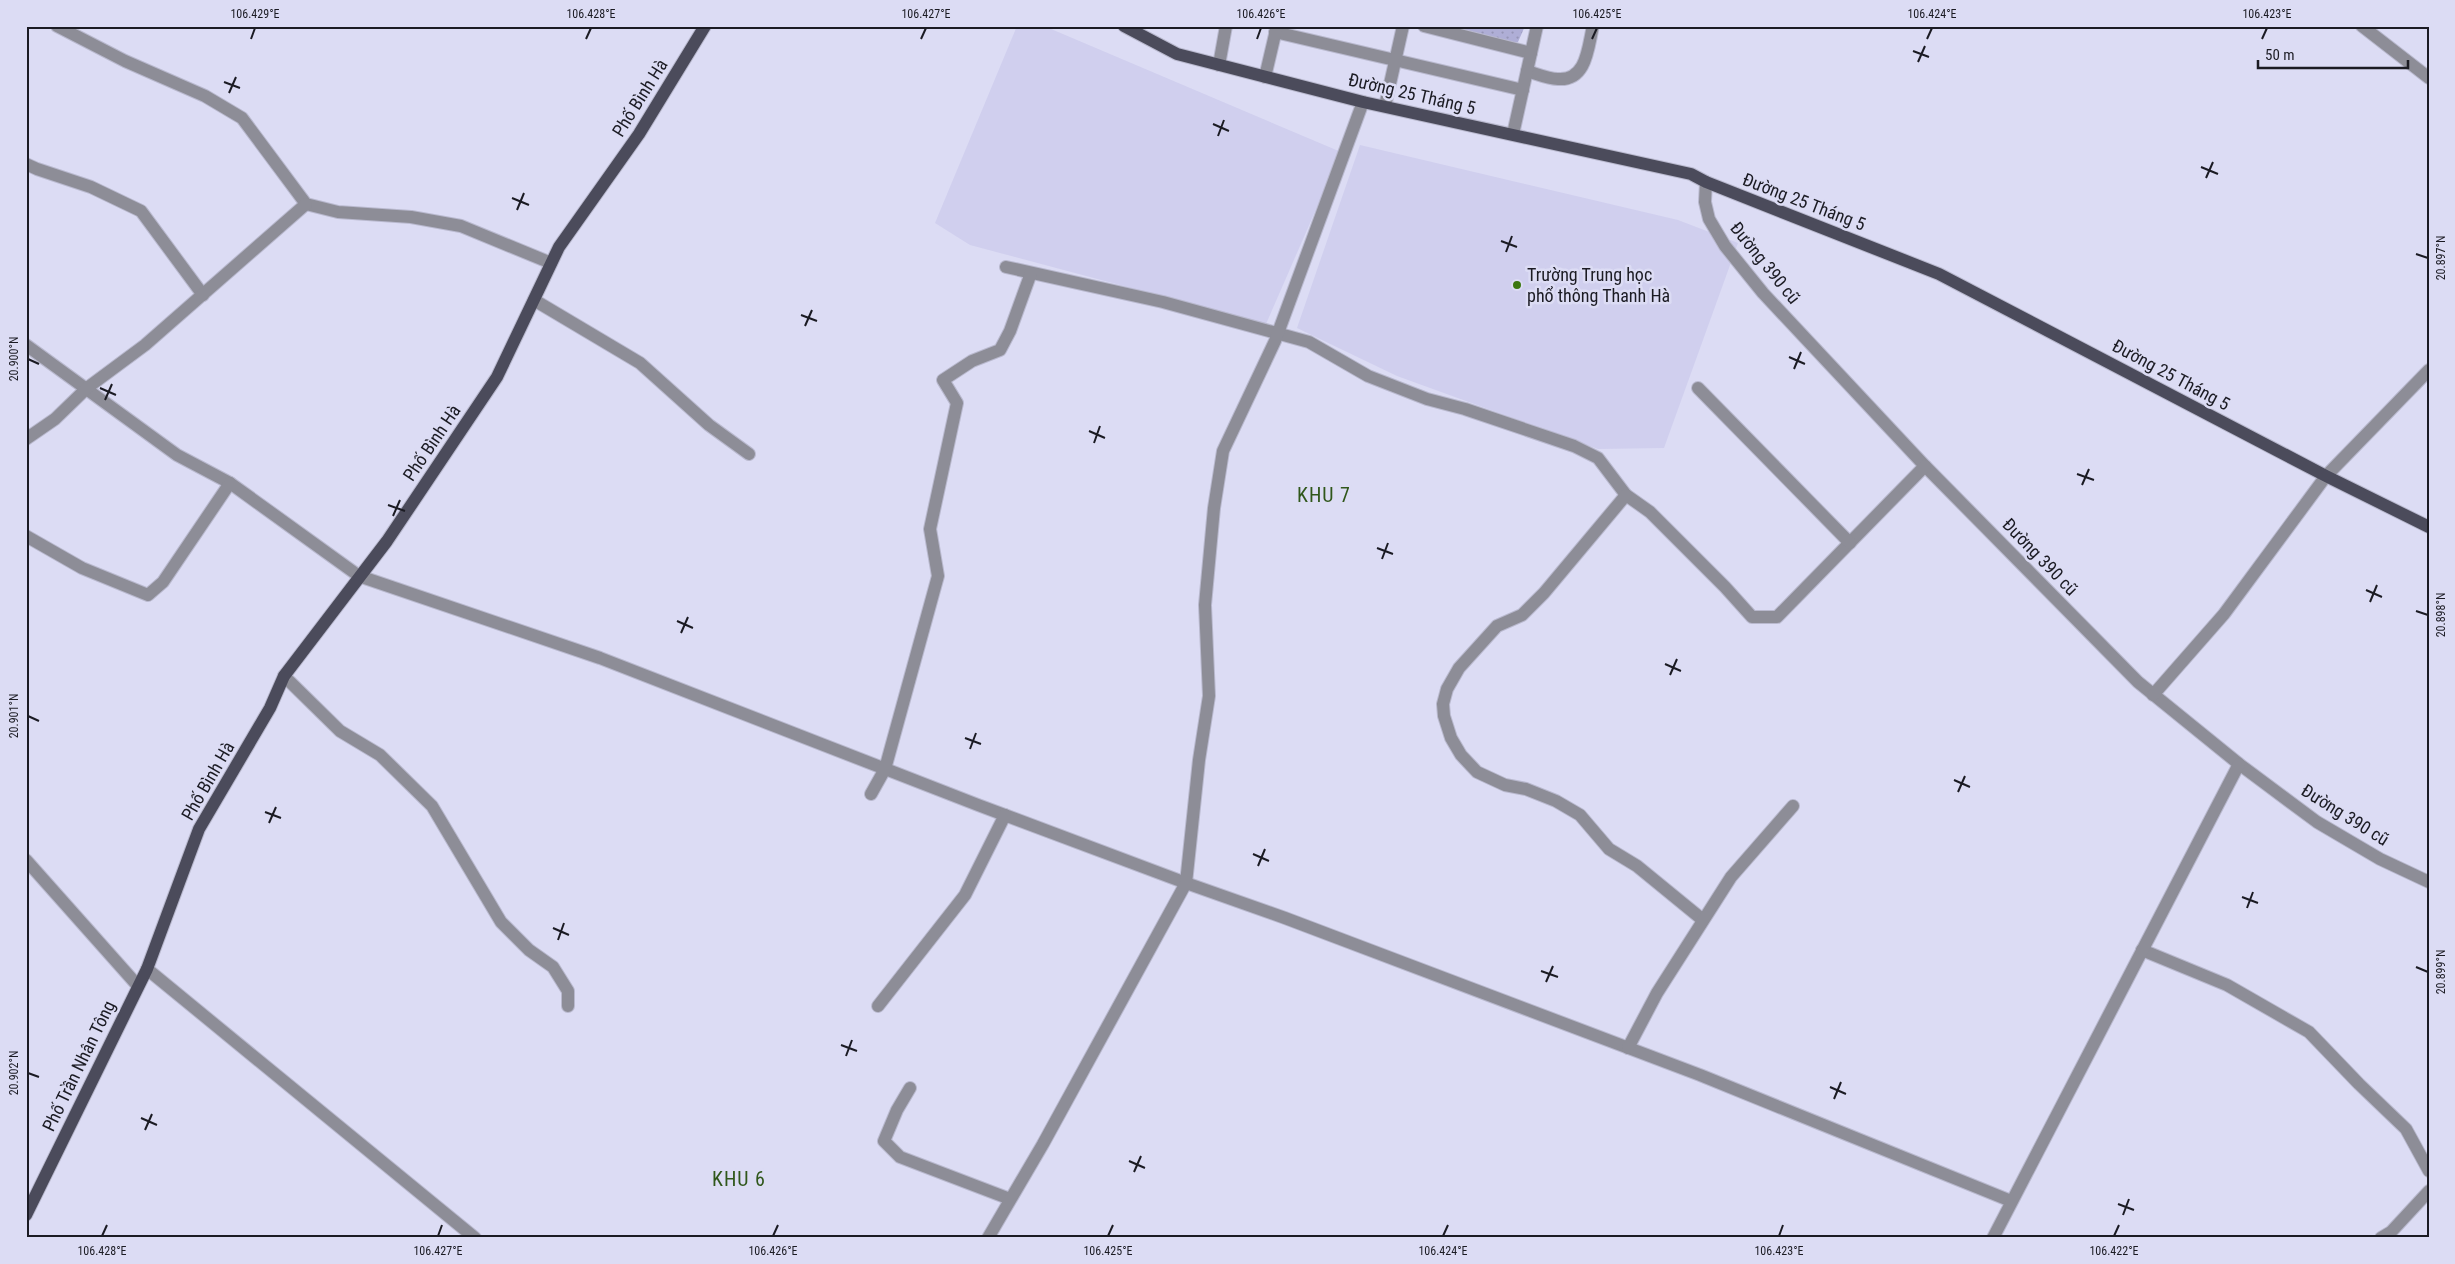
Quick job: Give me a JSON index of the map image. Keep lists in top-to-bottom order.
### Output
{
  "streets": {
    "main road": ["Đường 25 Tháng 5", "Phố Bình Hà", "Phố Trần Nhân Tông"],
    "street": ["Đường 390 cũ"]
  },
  "crossings": [
    ["Đường 25 Tháng 5", "Đường 390 cũ"],
    ["Phố Bình Hà", "Phố Trần Nhân Tông"]
  ],
  "districts": ["KHU 7", "KHU 6"],
  "places": ["Trường Trung học phổ thông Thanh Hà"],
  "scale_bar": "50 m",
  "coordinates": [
    "106.429°E",
    "106.428°E",
    "106.427°E",
    "106.426°E",
    "106.425°E",
    "106.424°E",
    "106.423°E",
    "20.897°N",
    "20.900°N",
    "20.898°N",
    "20.901°N",
    "20.899°N",
    "20.902°N",
    "106.422°E"
  ]
}
